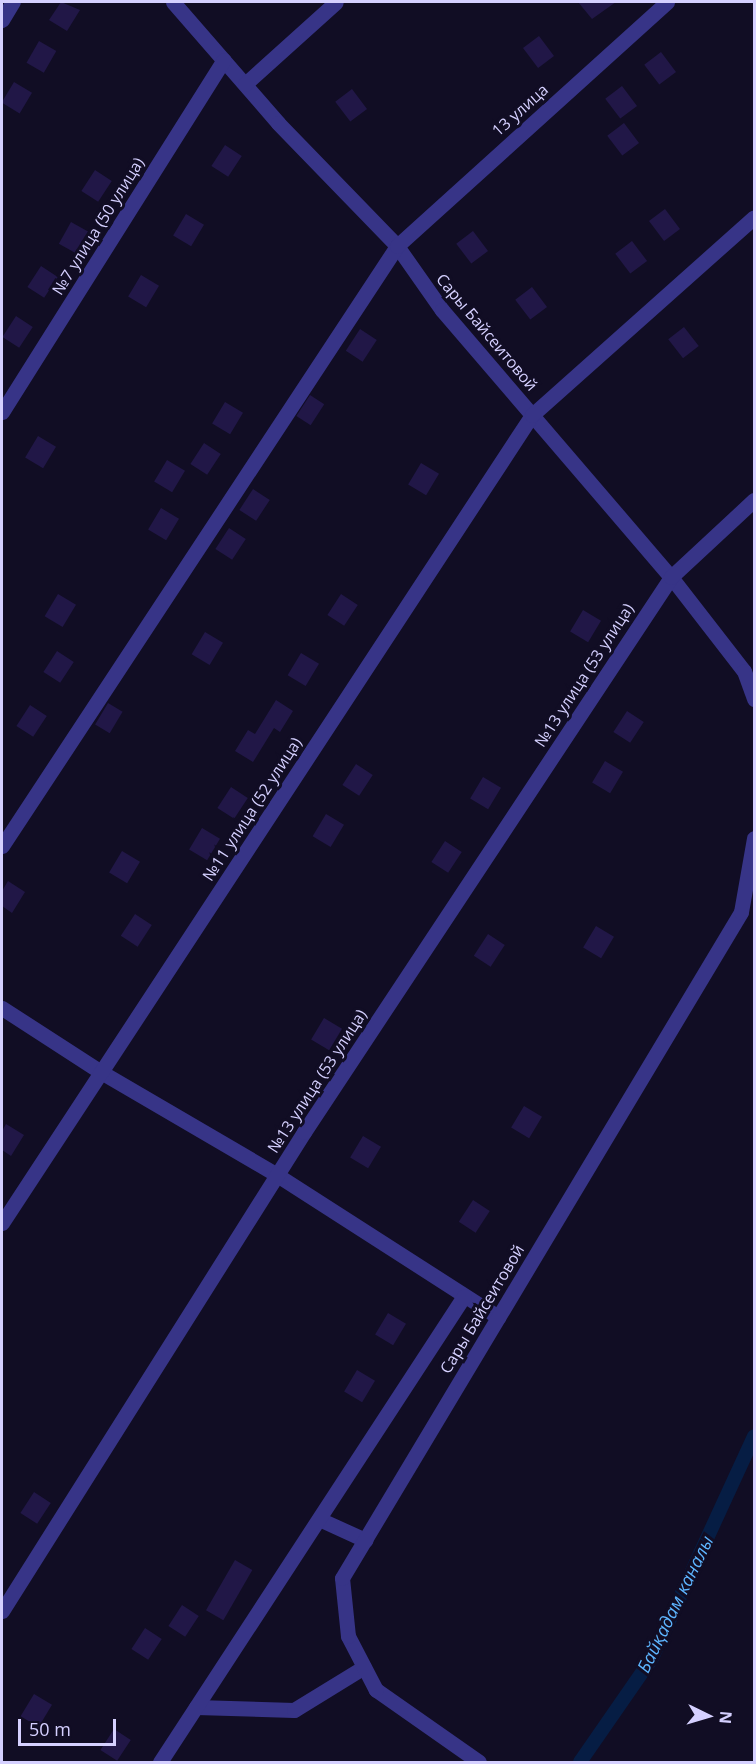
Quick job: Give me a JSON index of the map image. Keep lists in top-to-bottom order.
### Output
{
  "streets": {
    "street": [
      "13 улица",
      "№7 улица (50 улица)",
      "Сары Байсеитовой",
      "№13 улица (53 улица)",
      "№11 улица (52 улица)"
    ]
  },
  "crossings": [
    ["13 улица", "Сары Байсеитовой"],
    ["№7 улица (50 улица)", "Сары Байсеитовой"],
    ["Сары Байсеитовой", "№13 улица (53 улица)"],
    ["Сары Байсеитовой", "№11 улица (52 улица)"]
  ],
  "water": ["Байқадам каналы"],
  "scale_bar": "50 m",
  "north": "right"
}
